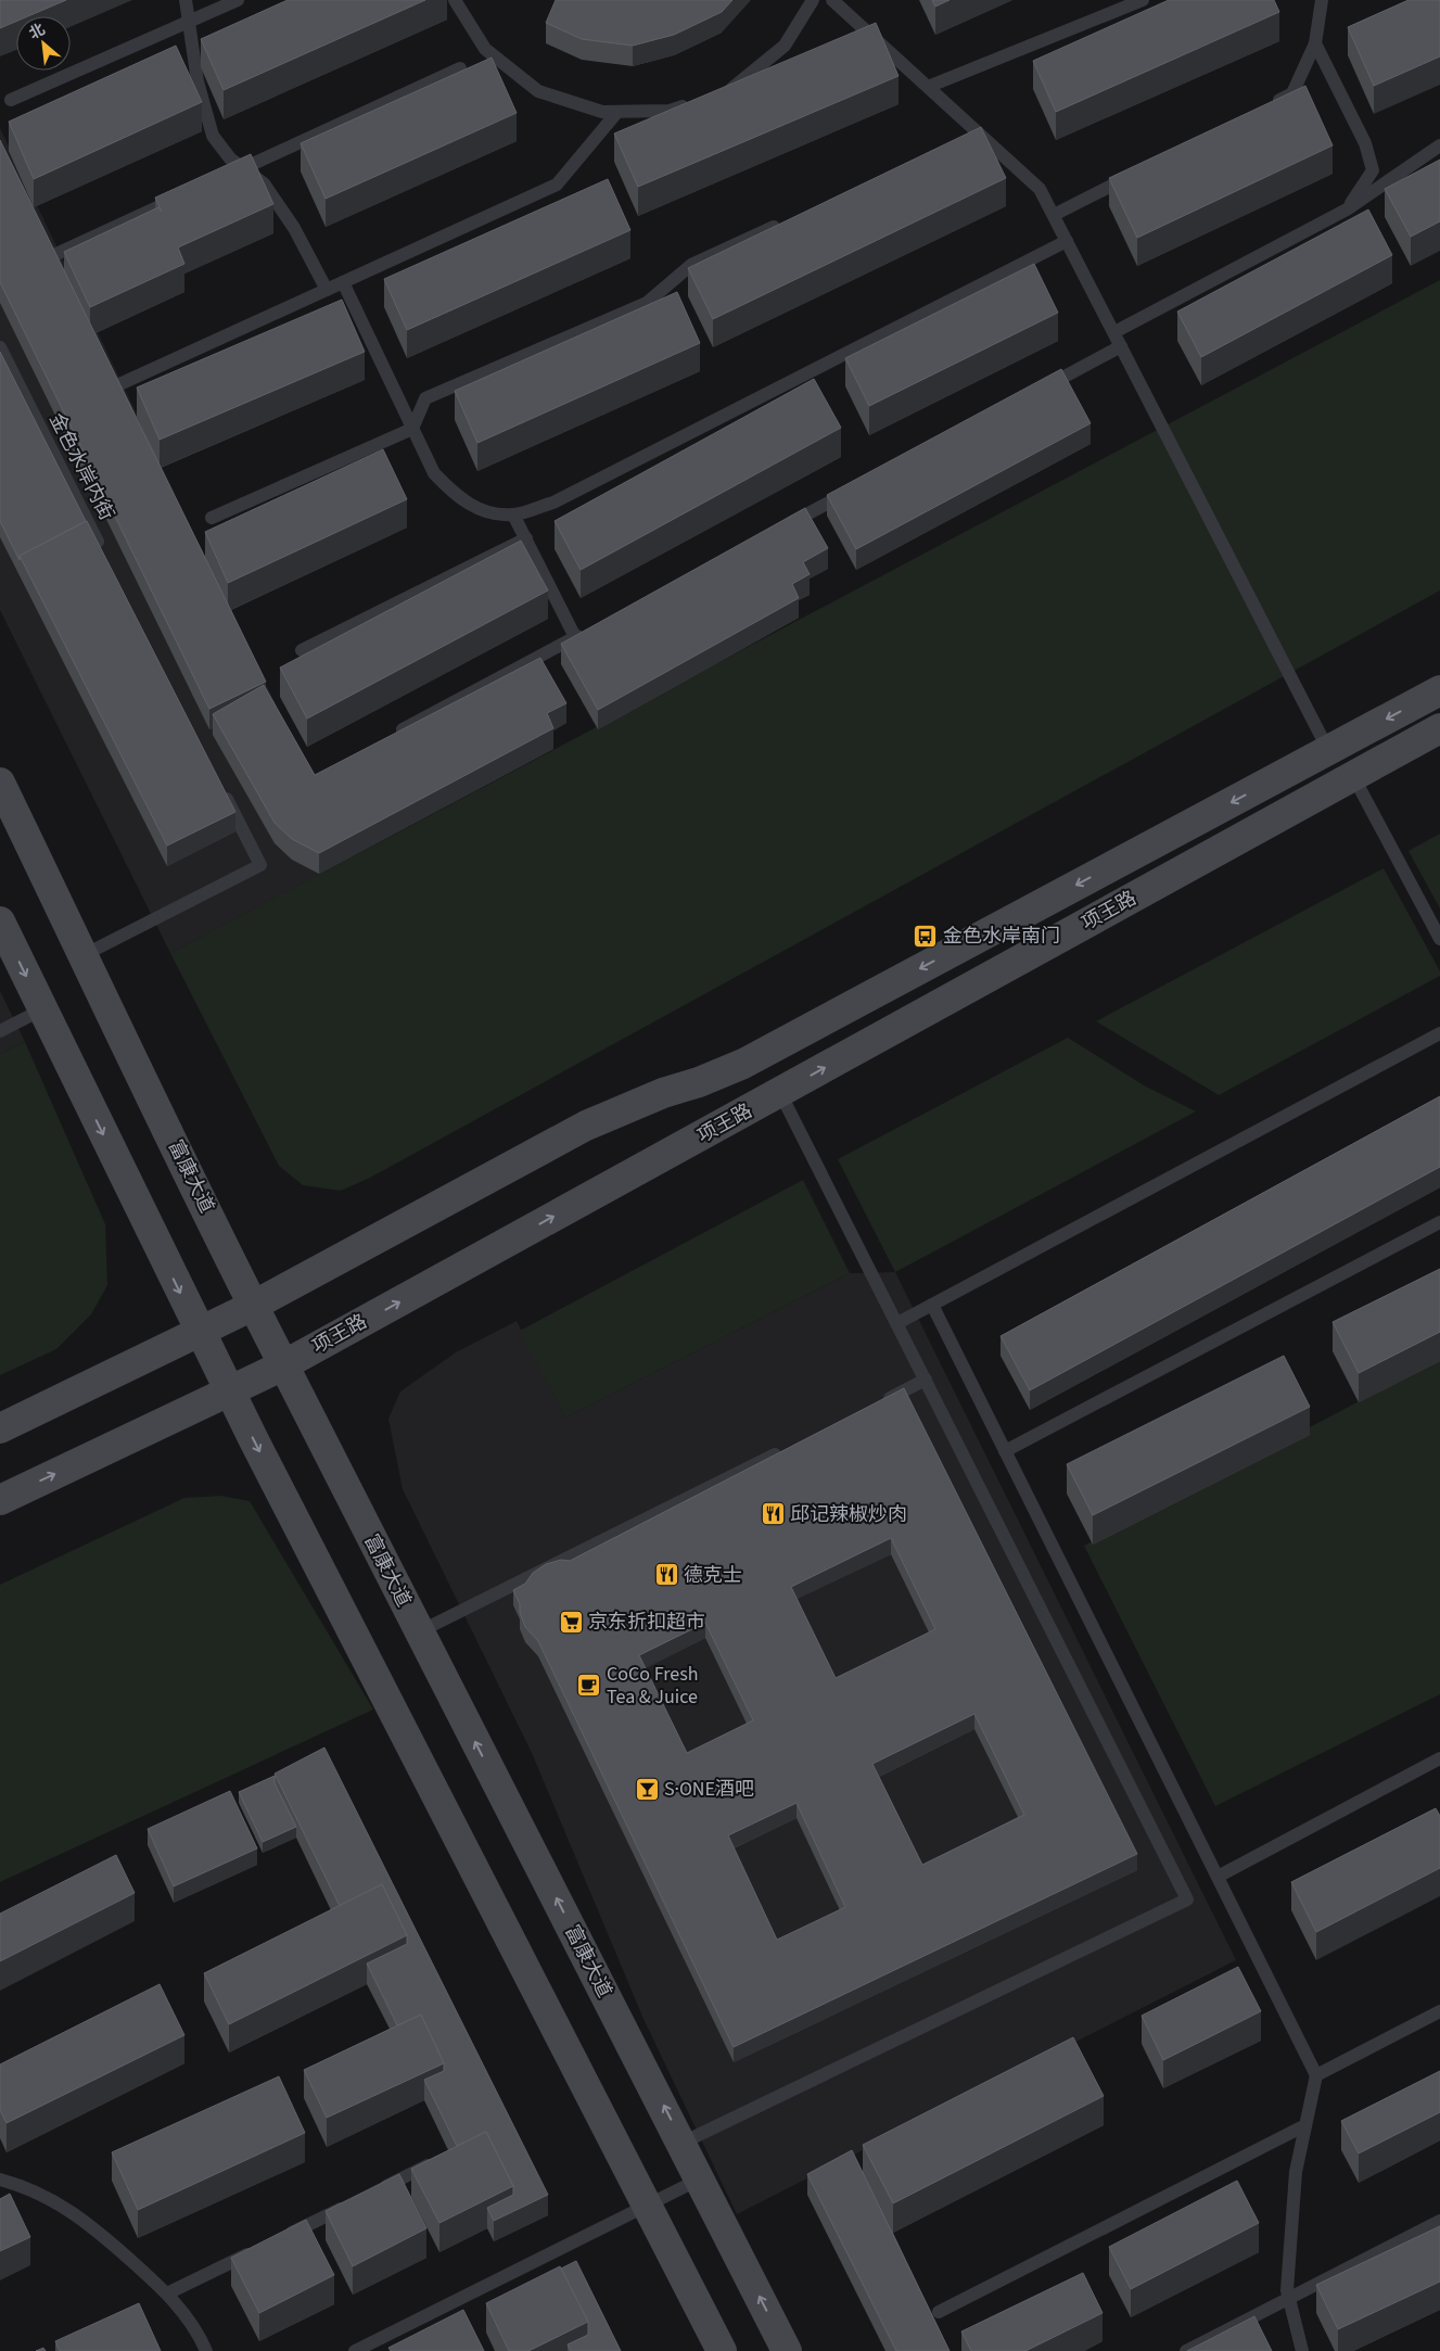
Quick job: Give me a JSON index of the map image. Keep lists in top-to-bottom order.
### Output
{
  "streets": {
    "street": ["项王路", "富康大道"],
    "lane": ["金色水岸内街"]
  },
  "crossings": [
    ["项王路", "富康大道"]
  ],
  "places": {
    "bus stop": ["金色水岸南门"],
    "restaurant": ["邱记辣椒炒肉", "德克士"],
    "supermarket": ["京东折扣超市"],
    "cafe": ["CoCo Fresh Tea & Juice"],
    "bar": ["S·ONE酒吧"]
  },
  "north": "top left"
}
